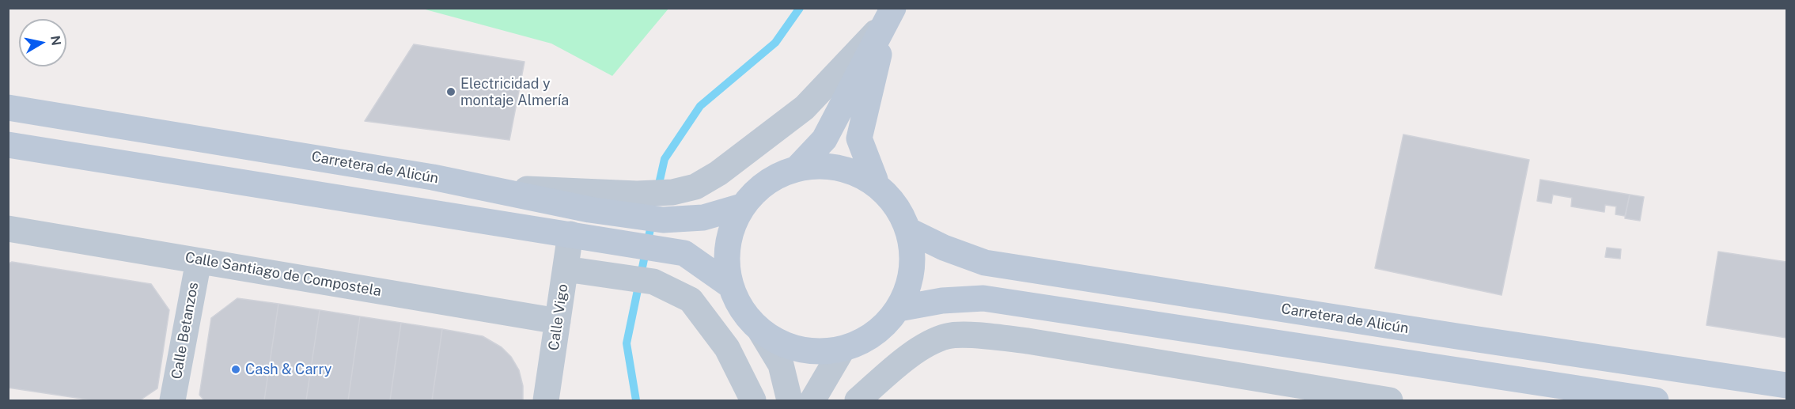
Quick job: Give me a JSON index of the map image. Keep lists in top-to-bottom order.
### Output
{
  "streets": {
    "main road": ["Carretera de Alicún"],
    "street": ["Calle Santiago de Compostela", "Calle Vigo", "Calle Betanzos"]
  },
  "crossings": [
    ["Calle Santiago de Compostela", "Calle Vigo"],
    ["Calle Santiago de Compostela", "Calle Betanzos"]
  ],
  "places": ["Electricidad y montaje Almería", "Cash & Carry"],
  "north": "right"
}
